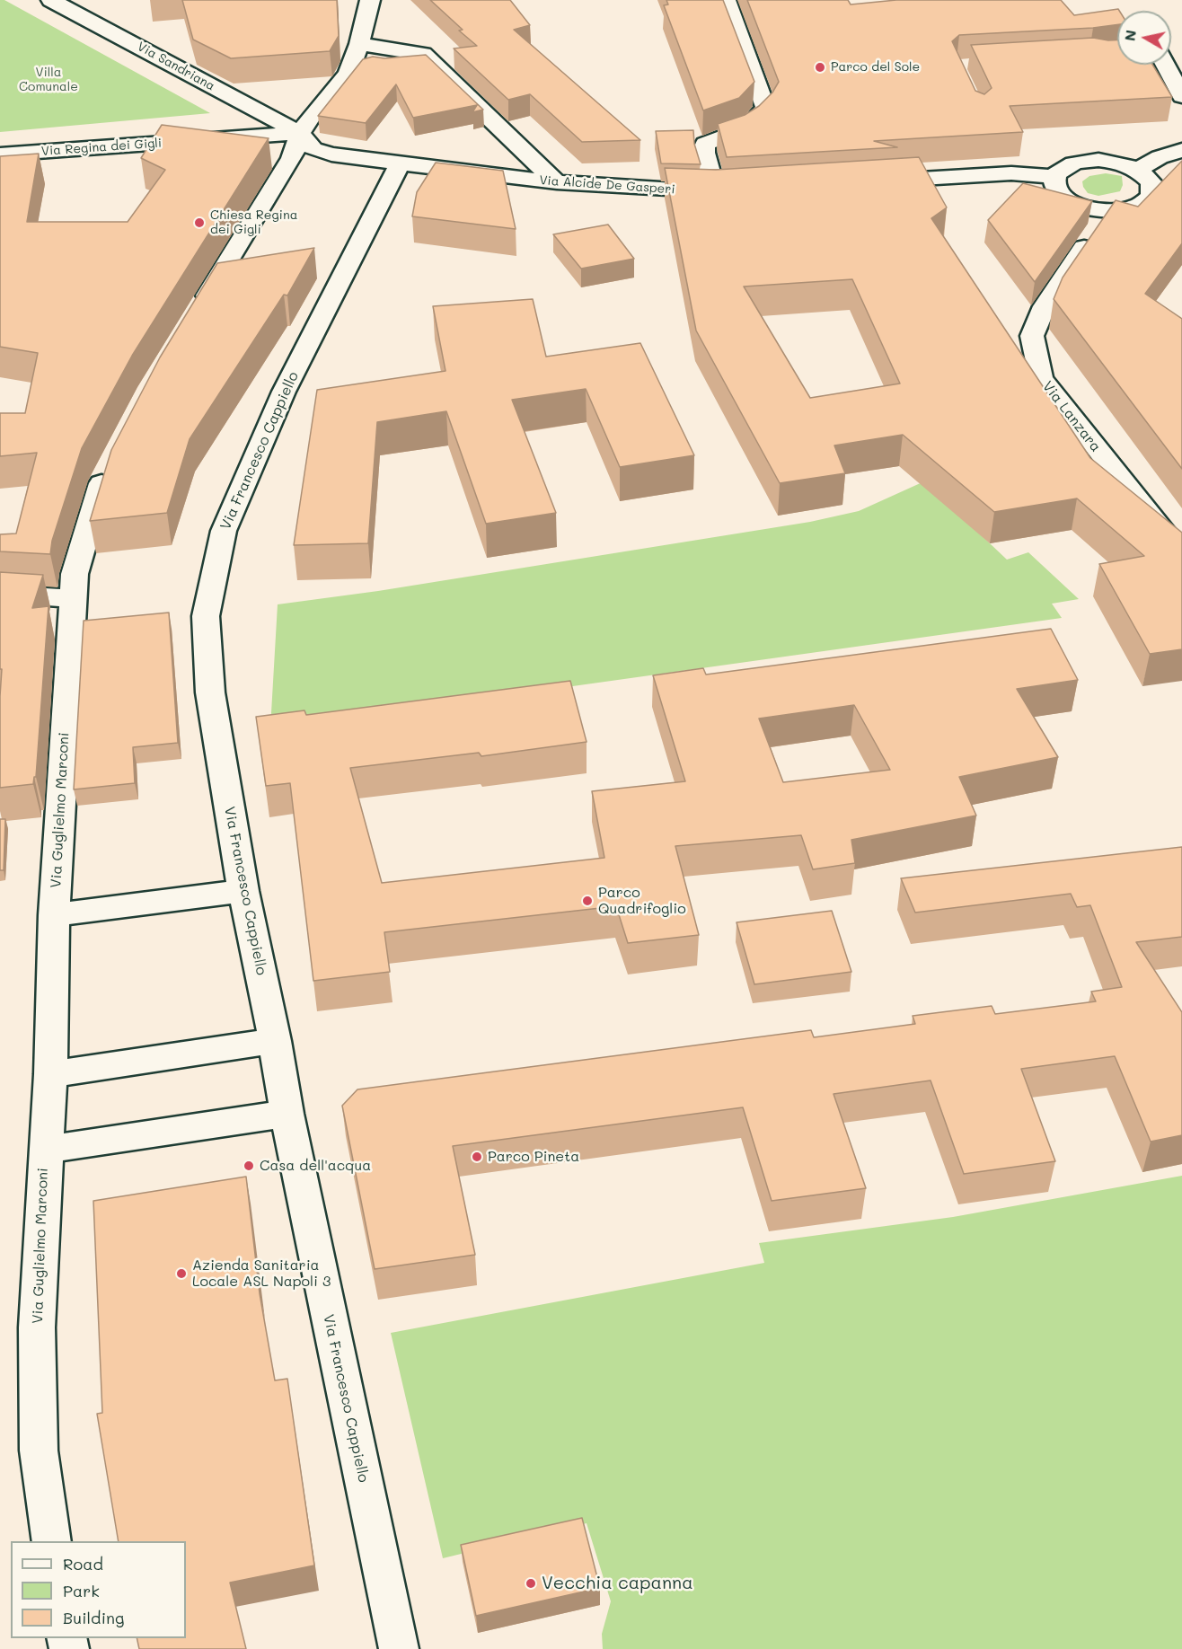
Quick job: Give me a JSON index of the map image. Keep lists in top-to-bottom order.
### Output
{
  "streets": {
    "street": [
      "Via Sandriana",
      "Via Regina dei Gigli",
      "Via Alcide De Gasperi",
      "Via Lanzara",
      "Via Francesco Cappiello",
      "Via Guglielmo Marconi"
    ]
  },
  "crossings": [
    ["Via Sandriana", "Via Regina dei Gigli"],
    ["Via Sandriana", "Via Alcide De Gasperi"],
    ["Via Regina dei Gigli", "Via Alcide De Gasperi"],
    ["Via Alcide De Gasperi", "Via Francesco Cappiello"]
  ],
  "parks": ["Villa Comunale"],
  "places": [
    "Parco del Sole",
    "Chiesa Regina dei Gigli",
    "Parco Quadrifoglio",
    "Parco Pineta",
    "Casa dell'acqua",
    "Azienda Sanitaria Locale ASL Napoli 3",
    "Vecchia capanna"
  ],
  "legend": ["Road", "Park", "Building"],
  "north": "left"
}
